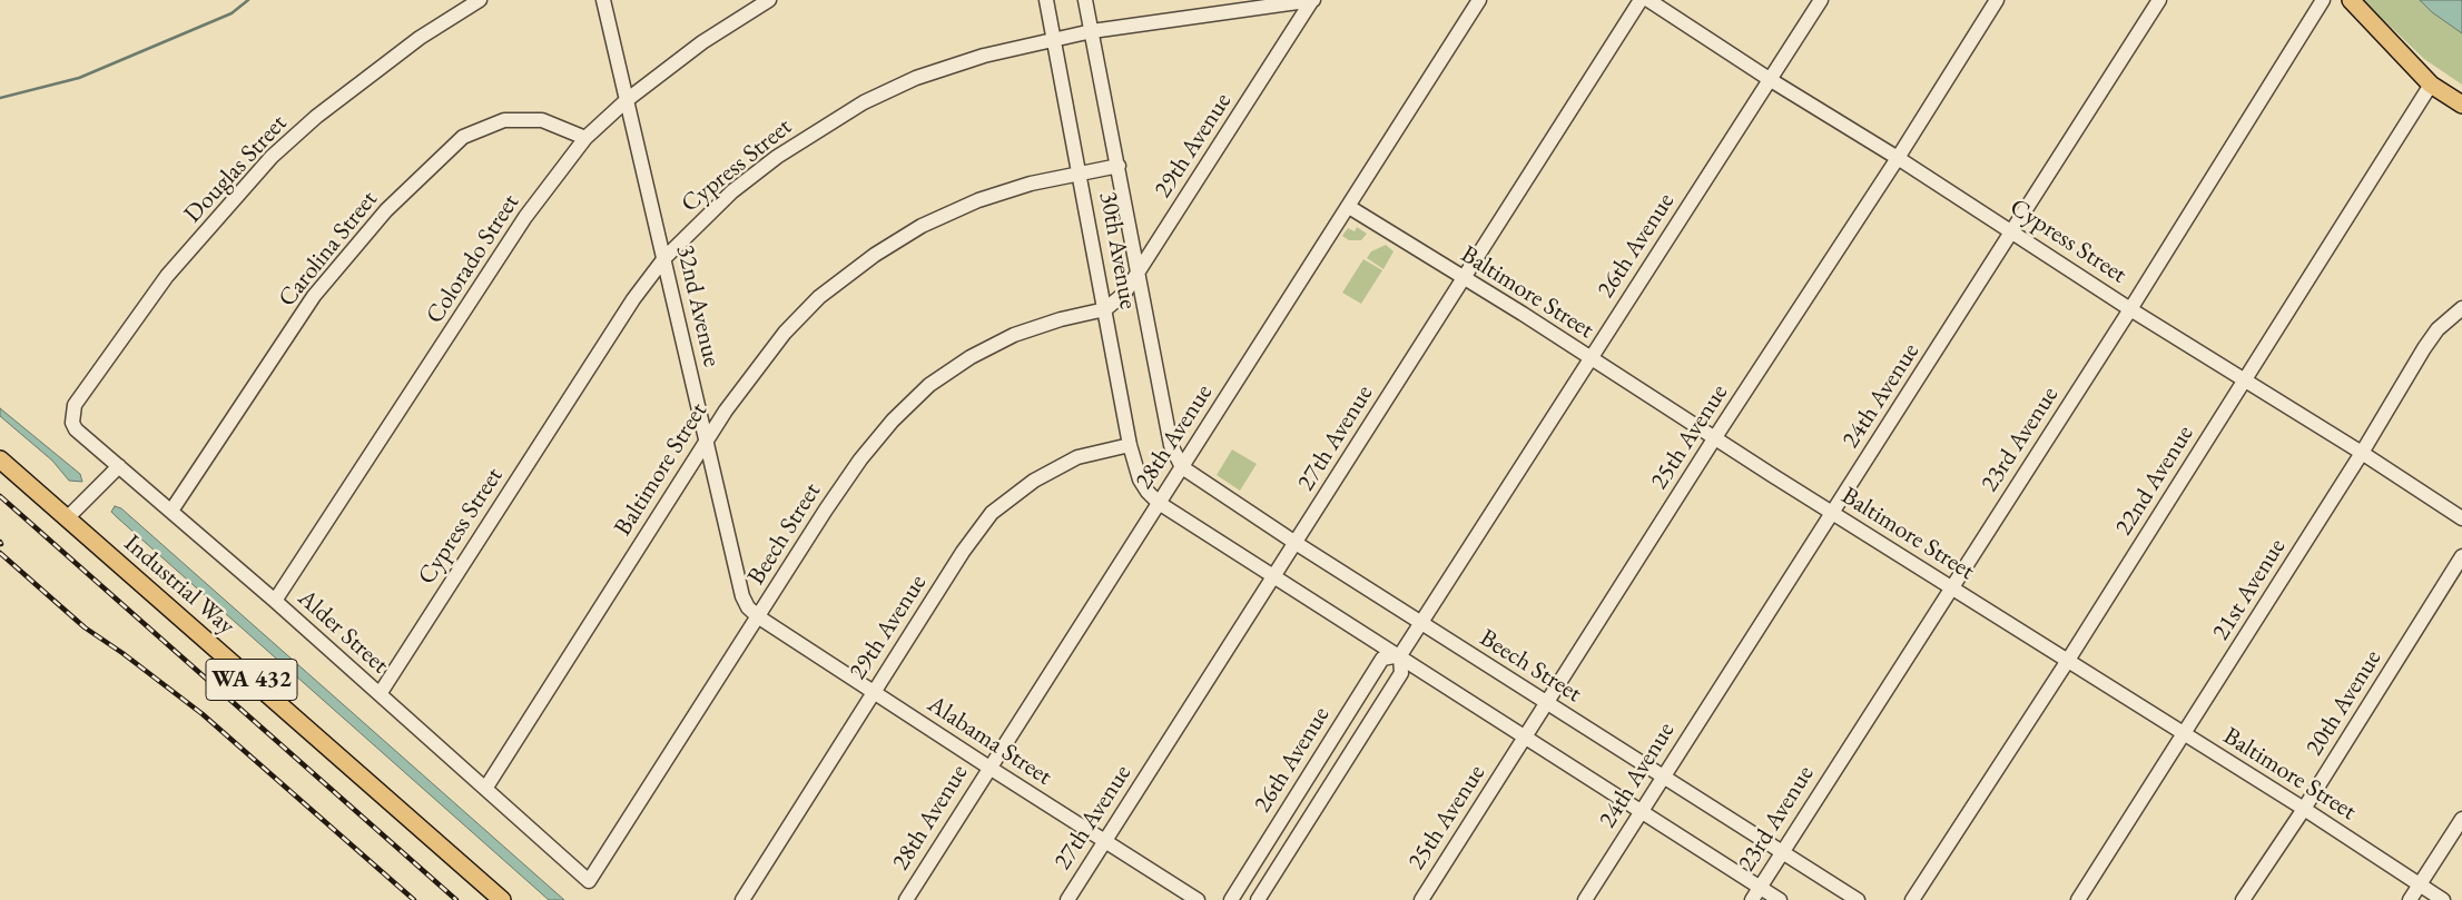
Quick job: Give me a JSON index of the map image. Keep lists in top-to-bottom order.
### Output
{
  "streets": {
    "main road": ["Industrial Way", "WA 432"],
    "street": [
      "29th Avenue",
      "Cypress Street",
      "Douglas Street",
      "26th Avenue",
      "Carolina Street",
      "30th Avenue",
      "Colorado Street",
      "Baltimore Street",
      "32nd Avenue",
      "24th Avenue",
      "28th Avenue",
      "25th Avenue",
      "27th Avenue",
      "23rd Avenue",
      "22nd Avenue",
      "Beech Street",
      "21st Avenue",
      "Alder Street",
      "20th Avenue",
      "Alabama Street"
    ]
  },
  "crossings": [
    ["29th Avenue", "Cypress Street"],
    ["29th Avenue", "30th Avenue"],
    ["29th Avenue", "Beech Street"],
    ["29th Avenue", "Alabama Street"],
    ["Cypress Street", "26th Avenue"],
    ["Cypress Street", "30th Avenue"],
    ["Cypress Street", "32nd Avenue"],
    ["Cypress Street", "24th Avenue"],
    ["Cypress Street", "25th Avenue"],
    ["Cypress Street", "23rd Avenue"],
    ["Cypress Street", "22nd Avenue"],
    ["Cypress Street", "21st Avenue"],
    ["Cypress Street", "Alder Street"],
    ["Douglas Street", "Alder Street"],
    ["26th Avenue", "Baltimore Street"],
    ["26th Avenue", "Beech Street"],
    ["Carolina Street", "Colorado Street"],
    ["Carolina Street", "Alder Street"],
    ["30th Avenue", "Baltimore Street"],
    ["30th Avenue", "28th Avenue"],
    ["30th Avenue", "Beech Street"],
    ["Colorado Street", "32nd Avenue"],
    ["Colorado Street", "Alder Street"],
    ["Baltimore Street", "32nd Avenue"],
    ["Baltimore Street", "24th Avenue"],
    ["Baltimore Street", "28th Avenue"],
    ["Baltimore Street", "25th Avenue"],
    ["Baltimore Street", "27th Avenue"],
    ["Baltimore Street", "23rd Avenue"],
    ["Baltimore Street", "22nd Avenue"],
    ["Baltimore Street", "21st Avenue"],
    ["Baltimore Street", "Alder Street"],
    ["Baltimore Street", "20th Avenue"],
    ["32nd Avenue", "Beech Street"],
    ["32nd Avenue", "Alabama Street"],
    ["24th Avenue", "Beech Street"],
    ["28th Avenue", "Beech Street"],
    ["28th Avenue", "Alabama Street"],
    ["25th Avenue", "Beech Street"],
    ["27th Avenue", "Beech Street"],
    ["27th Avenue", "Alabama Street"],
    ["23rd Avenue", "Beech Street"],
    ["Beech Street", "Alder Street"],
    ["Beech Street", "Alabama Street"]
  ]
}
